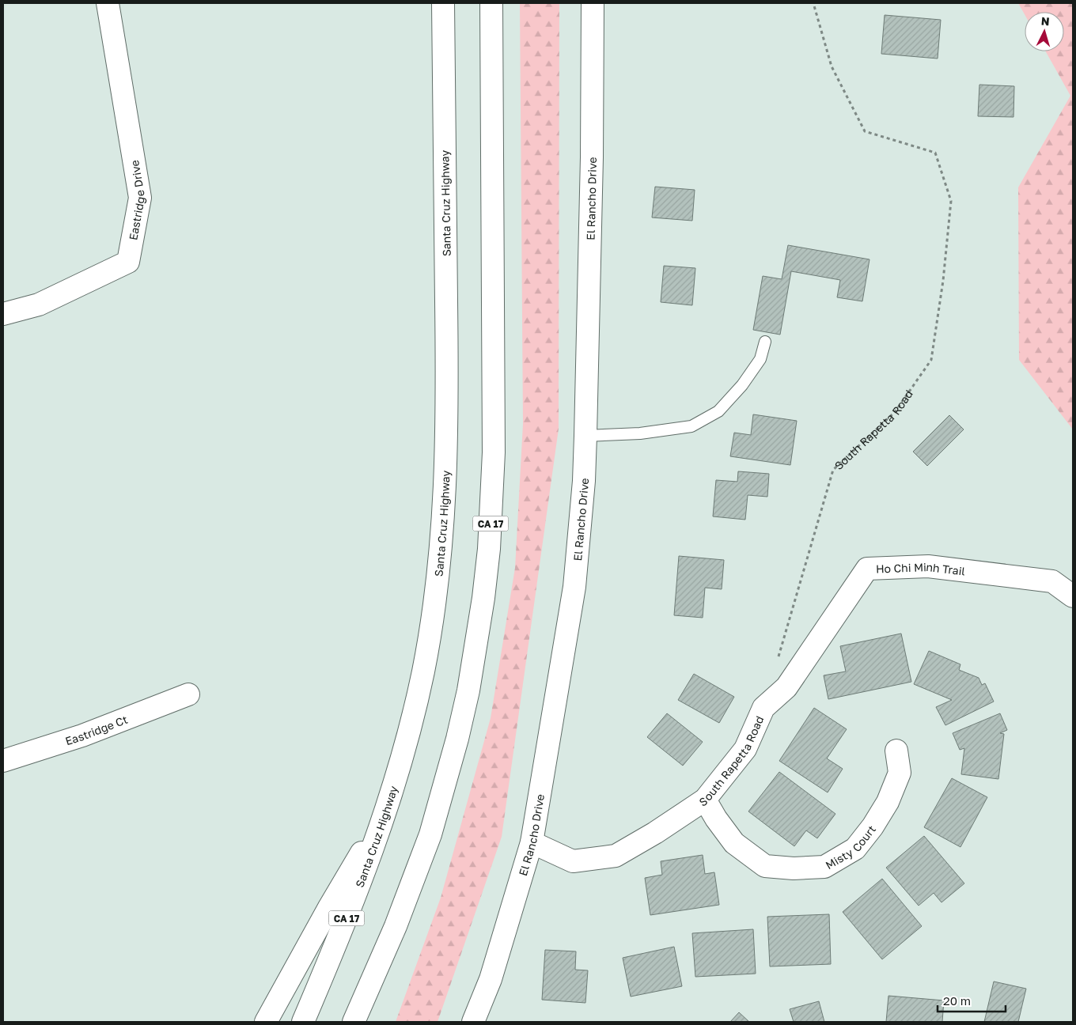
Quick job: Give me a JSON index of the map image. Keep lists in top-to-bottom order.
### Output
{
  "streets": {
    "main road": [
      "Eastridge Drive",
      "El Rancho Drive",
      "Santa Cruz Highway",
      "South Rapetta Road",
      "CA 17",
      "Ho Chi Minh Trail",
      "Eastridge Ct",
      "Misty Court"
    ]
  },
  "crossings": [
    ["El Rancho Drive", "South Rapetta Road"],
    ["South Rapetta Road", "Ho Chi Minh Trail"],
    ["South Rapetta Road", "Misty Court"]
  ],
  "scale_bar": "20 m",
  "north": "top"
}
